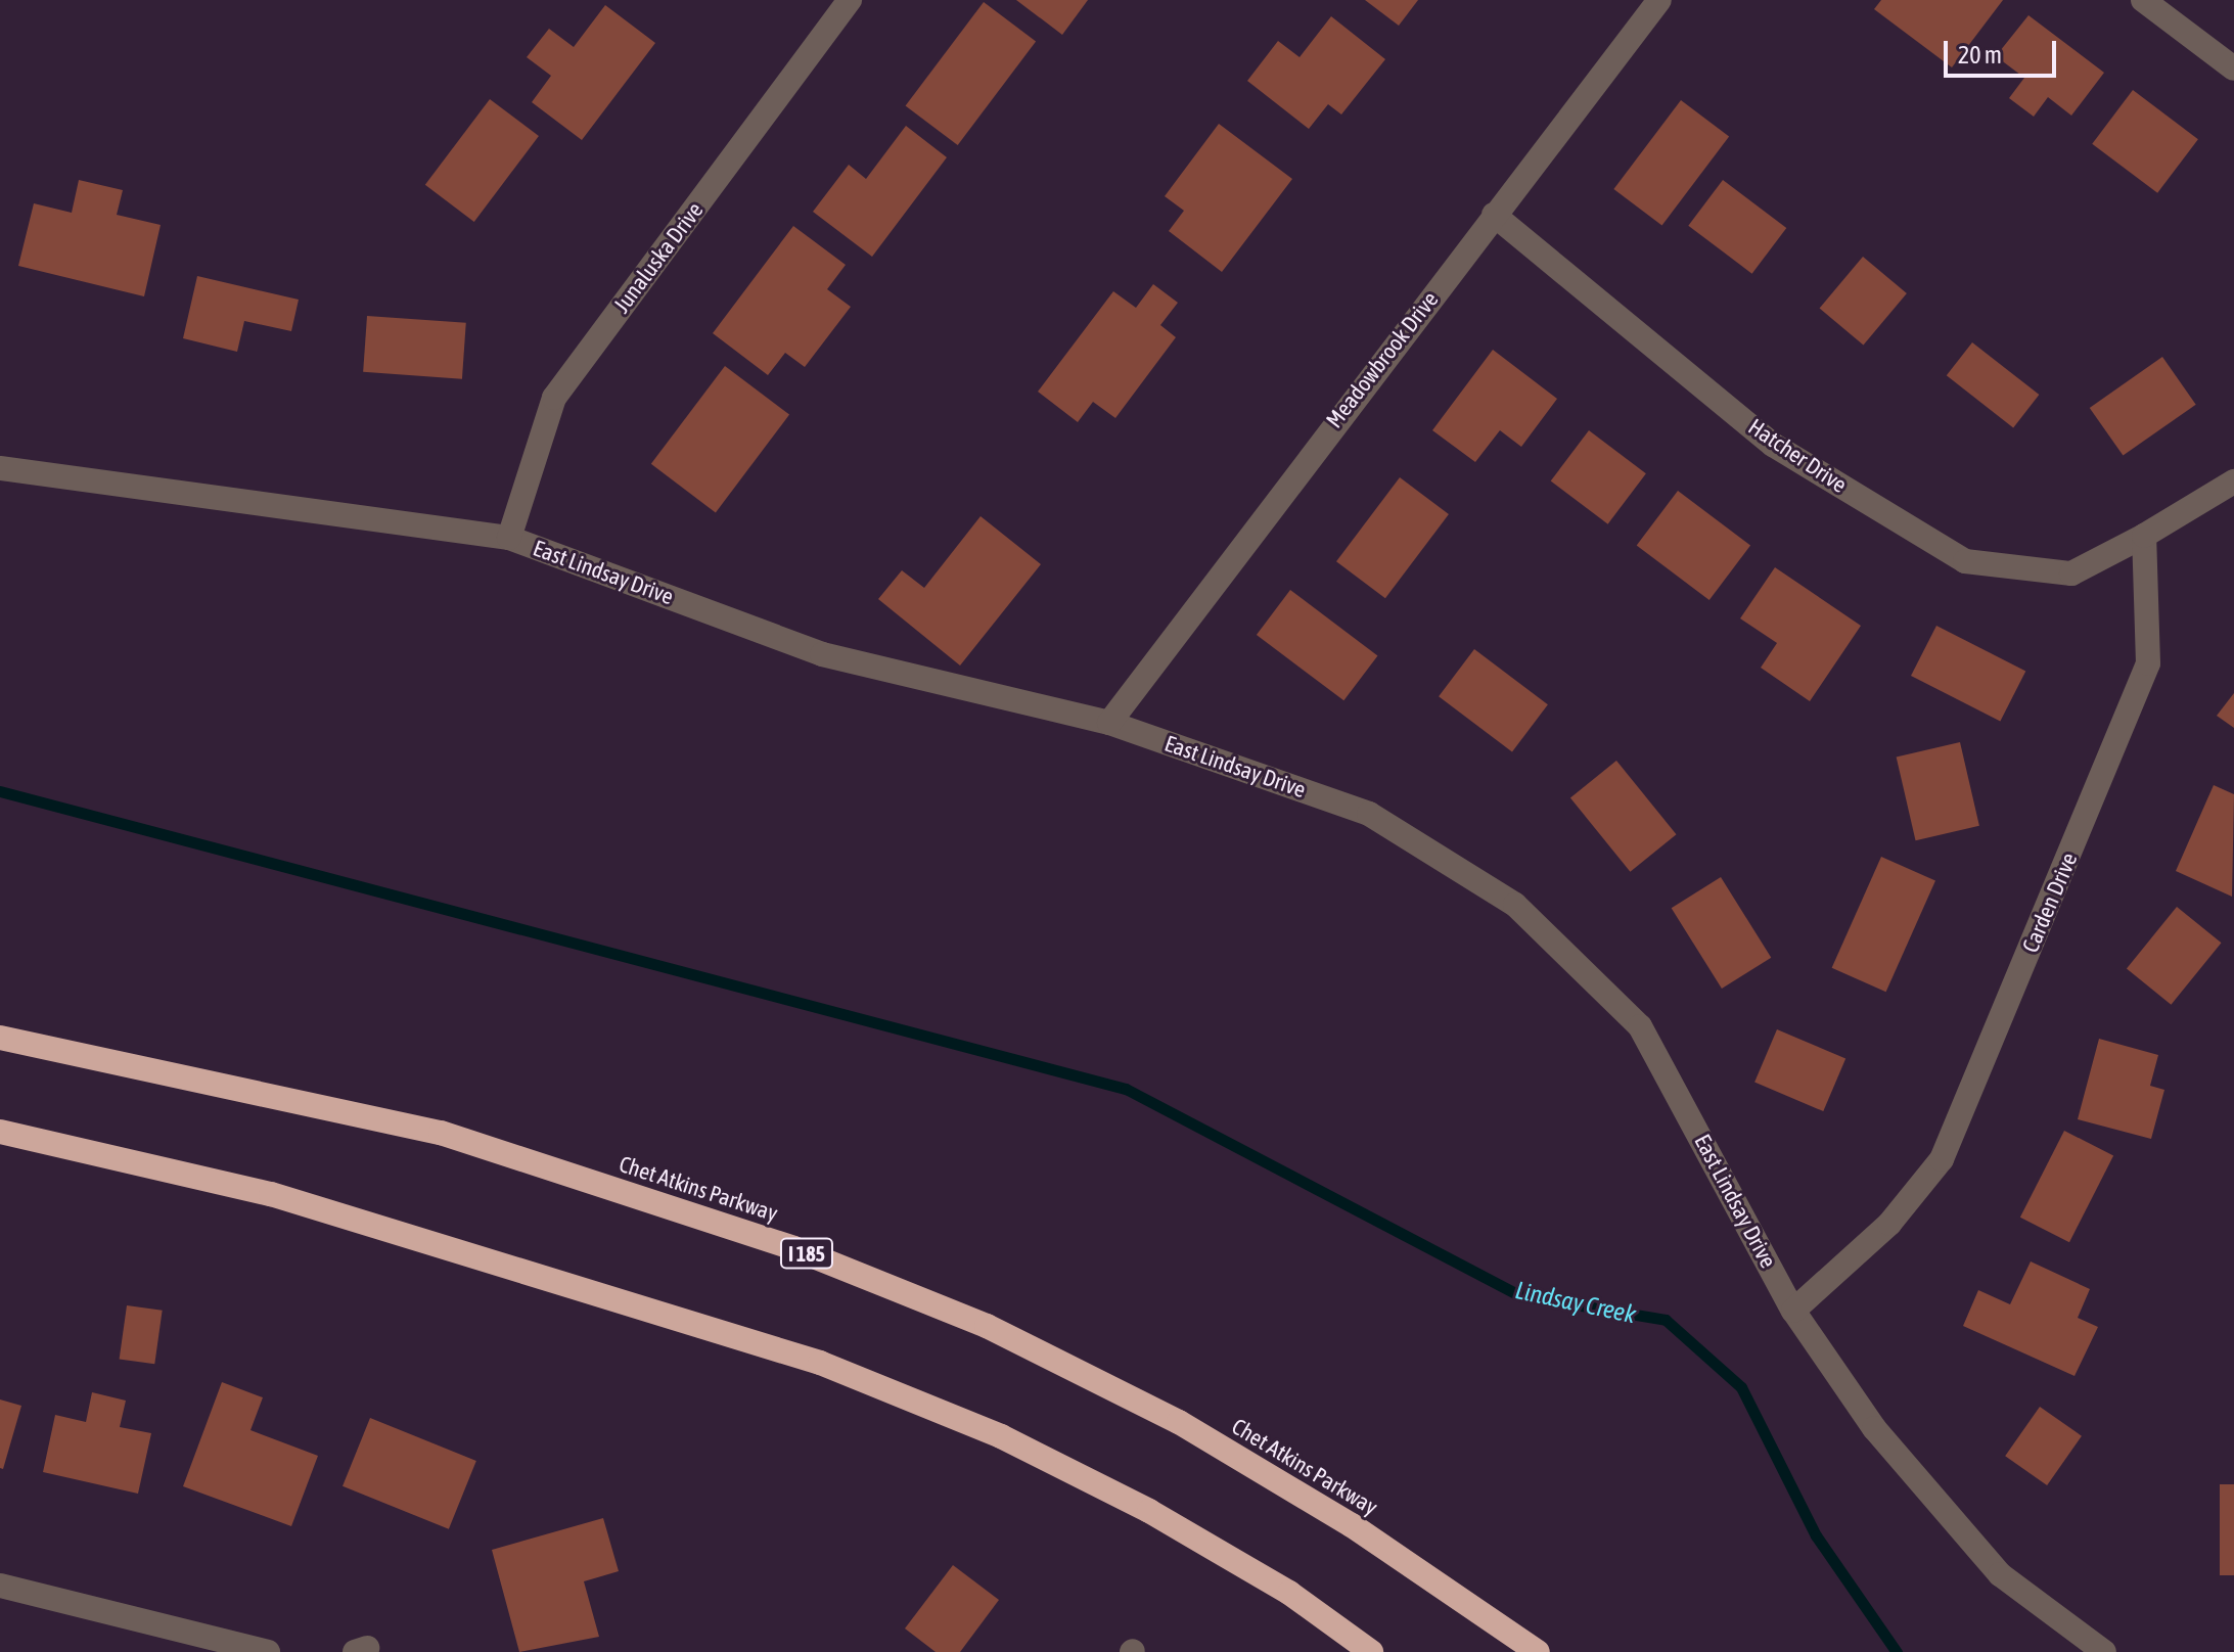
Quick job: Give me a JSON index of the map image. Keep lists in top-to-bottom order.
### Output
{
  "streets": {
    "highway": ["Chet Atkins Parkway", "I 185"],
    "street": [
      "Junaluska Drive",
      "Meadowbrook Drive",
      "Hatcher Drive",
      "East Lindsay Drive",
      "Carden Drive"
    ]
  },
  "crossings": [
    ["Junaluska Drive", "East Lindsay Drive"],
    ["Meadowbrook Drive", "Hatcher Drive"],
    ["Meadowbrook Drive", "East Lindsay Drive"],
    ["Hatcher Drive", "Carden Drive"],
    ["East Lindsay Drive", "Carden Drive"]
  ],
  "water": ["Lindsay Creek"],
  "scale_bar": "20 m"
}
